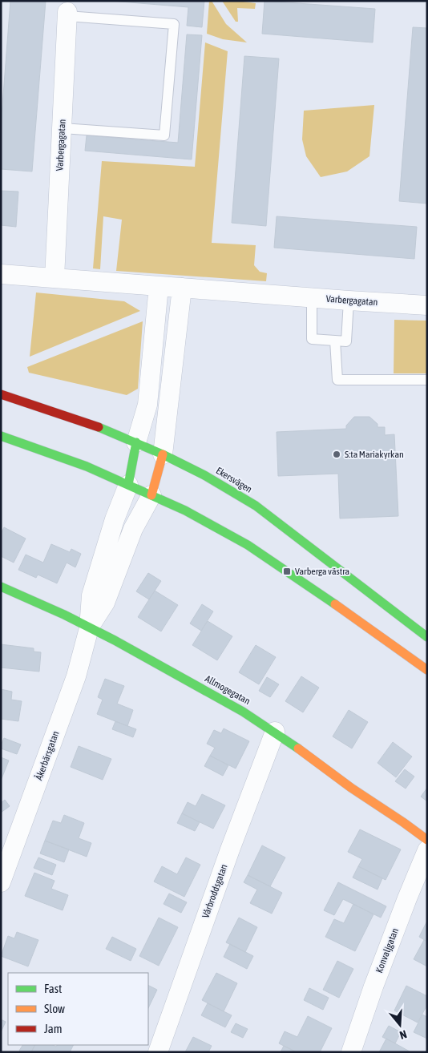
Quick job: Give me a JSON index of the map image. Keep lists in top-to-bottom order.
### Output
{
  "streets": {
    "main road": ["Ekersvägen", "Allmogegatan"],
    "street": [
      "Varbergagatan",
      "Åkerbärsgatan",
      "Vårbroddsgatan",
      "Konvaljgatan"
    ]
  },
  "crossings": [
    ["Allmogegatan", "Åkerbärsgatan"],
    ["Allmogegatan", "Vårbroddsgatan"]
  ],
  "places": {
    "other": ["S:ta Mariakyrkan"],
    "transit": ["Varberga västra"]
  },
  "legend": ["Fast", "Slow", "Jam"],
  "north": "bottom"
}
